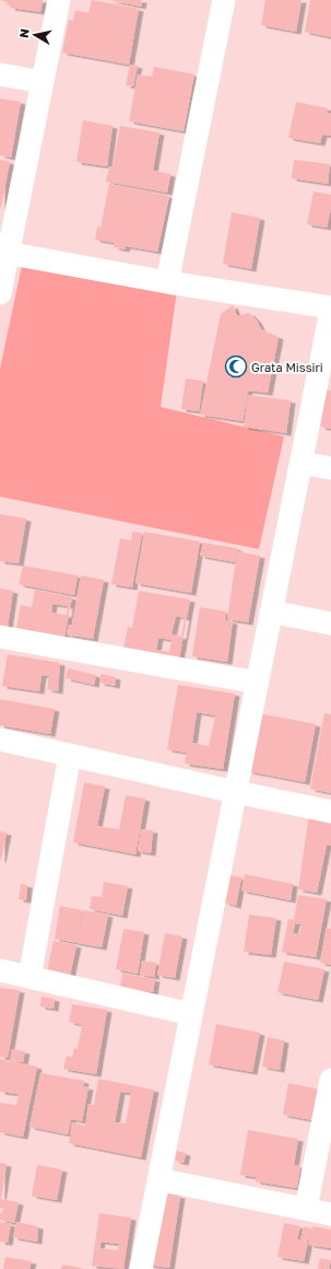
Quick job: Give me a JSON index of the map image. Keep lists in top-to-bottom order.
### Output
{
  "places": {
    "mosque": ["Grata Missiri"]
  },
  "north": "left"
}
